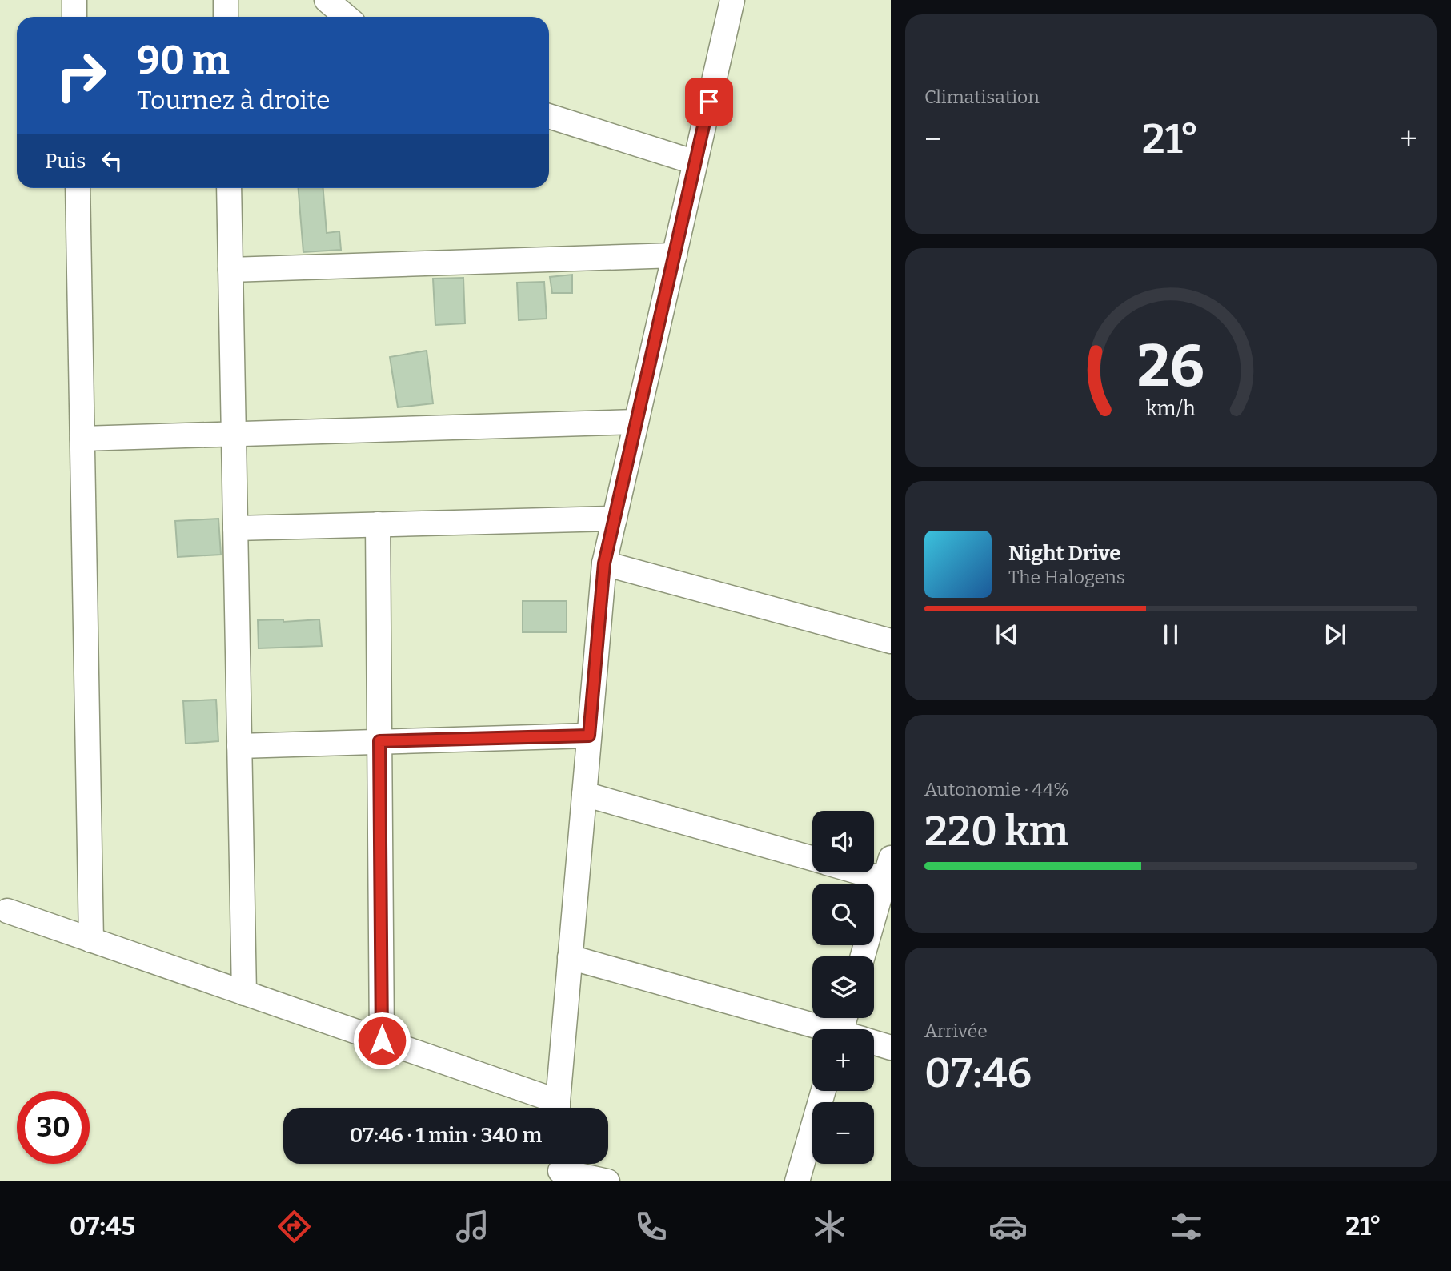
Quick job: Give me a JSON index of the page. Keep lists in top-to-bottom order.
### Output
{
  "page": {
    "tile": [
      "Climatisation",
      ["Autonomie · 44%", "220 km"],
      ["Arrivée", "07:46"]
    ],
    "turn": ["90 m", "Tournez à droite"],
    "heat": ["−", "21°", "+"],
    "then": "Puis",
    "song": ["Night Drive", "The Halogens"],
    "map_buttons": ["+", "−"],
    "limit": "30",
    "trip": "07:46 · 1 min · 340 m",
    "tabs": ["07:45", "21°"],
    "gauge": ["26", "km/h"]
  }
}
